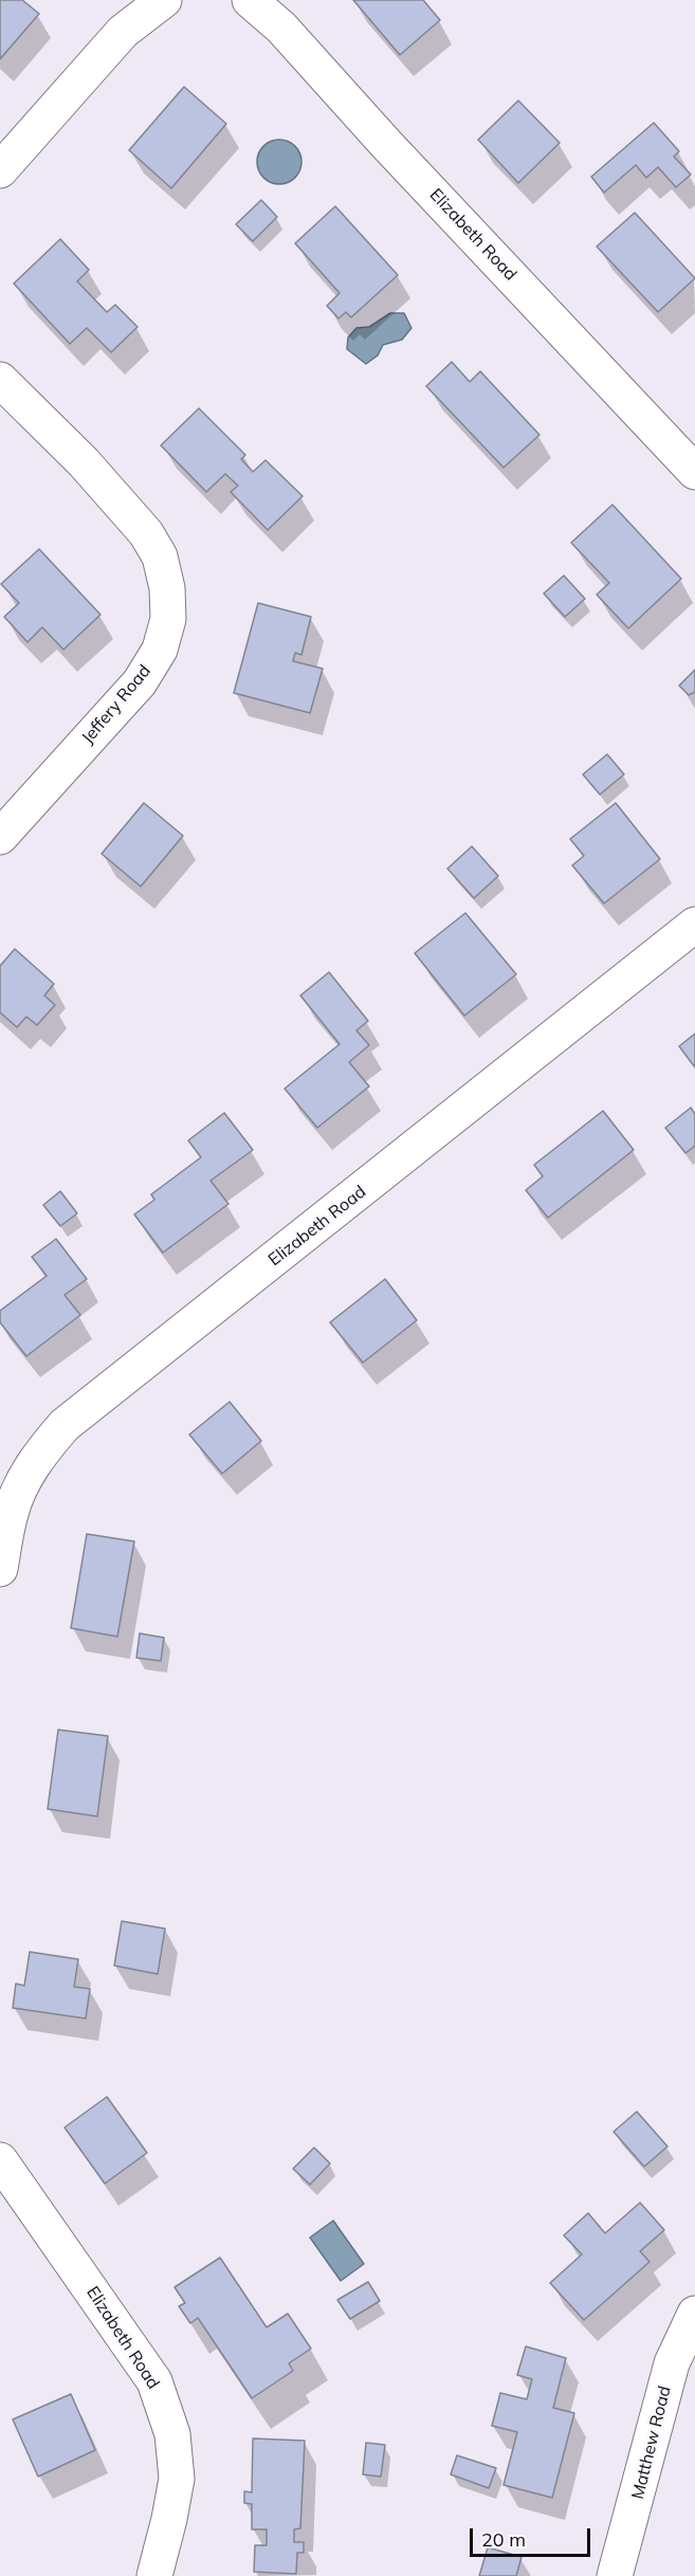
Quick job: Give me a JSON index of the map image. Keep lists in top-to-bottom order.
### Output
{
  "streets": {
    "street": ["Elizabeth Road", "Jeffery Road", "Matthew Road"]
  },
  "scale_bar": "20 m"
}
